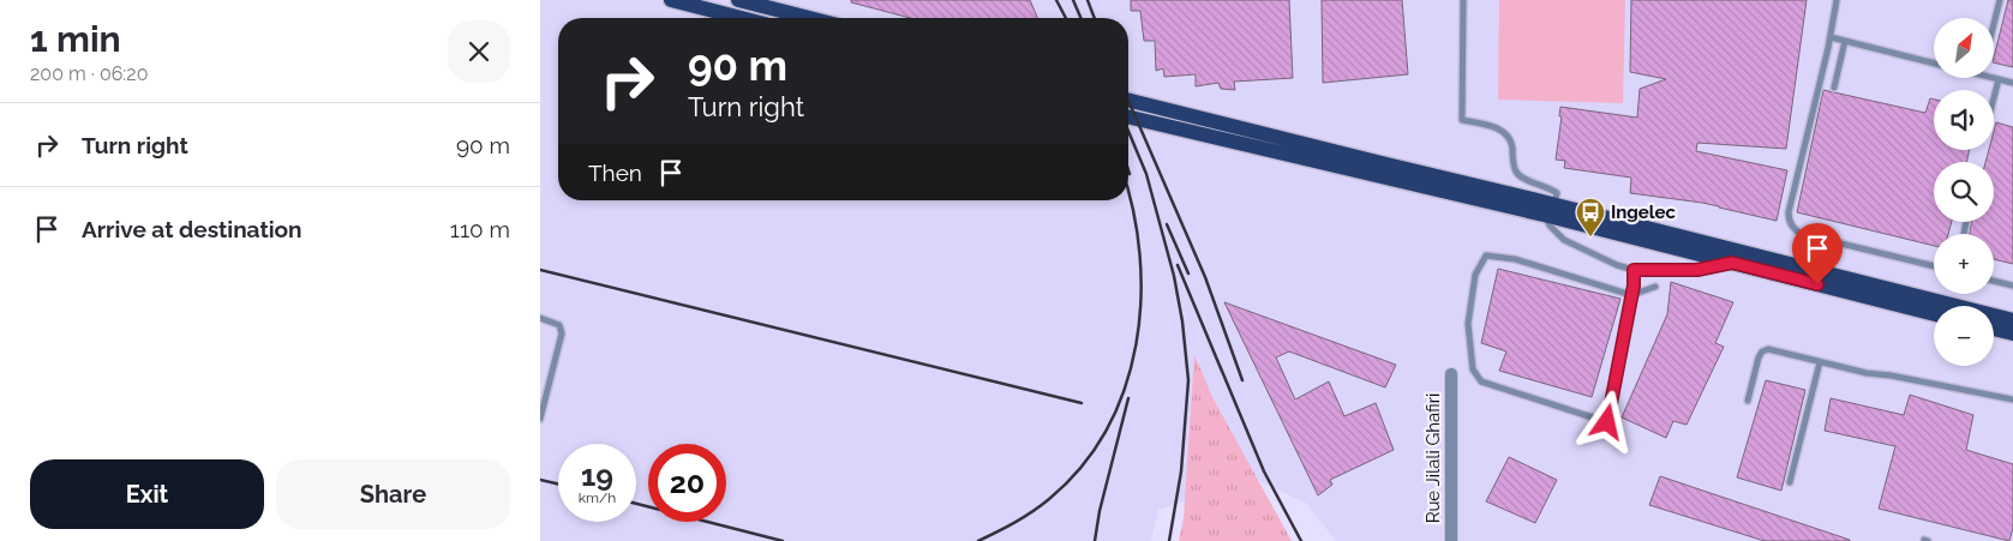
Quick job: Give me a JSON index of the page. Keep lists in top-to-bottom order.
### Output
{
  "streets": {
    "street": ["Rue Jilali Ghafiri"]
  },
  "places": {
    "bus stop": ["Ingelec"]
  },
  "north": "top right",
  "page": {
    "heading": ["1 min", "200 m · 06:20"],
    "map_buttons": ["+", "−"],
    "turn": ["90 m", "Turn right"],
    "list": [
      {
        "name": "Turn right",
        "value": "90 m"
      },
      {
        "name": "Arrive at destination",
        "value": "110 m"
      }
    ],
    "then": "Then",
    "speed": "19 km/h",
    "limit": "20",
    "buttons": ["Exit", "Share"]
  }
}
